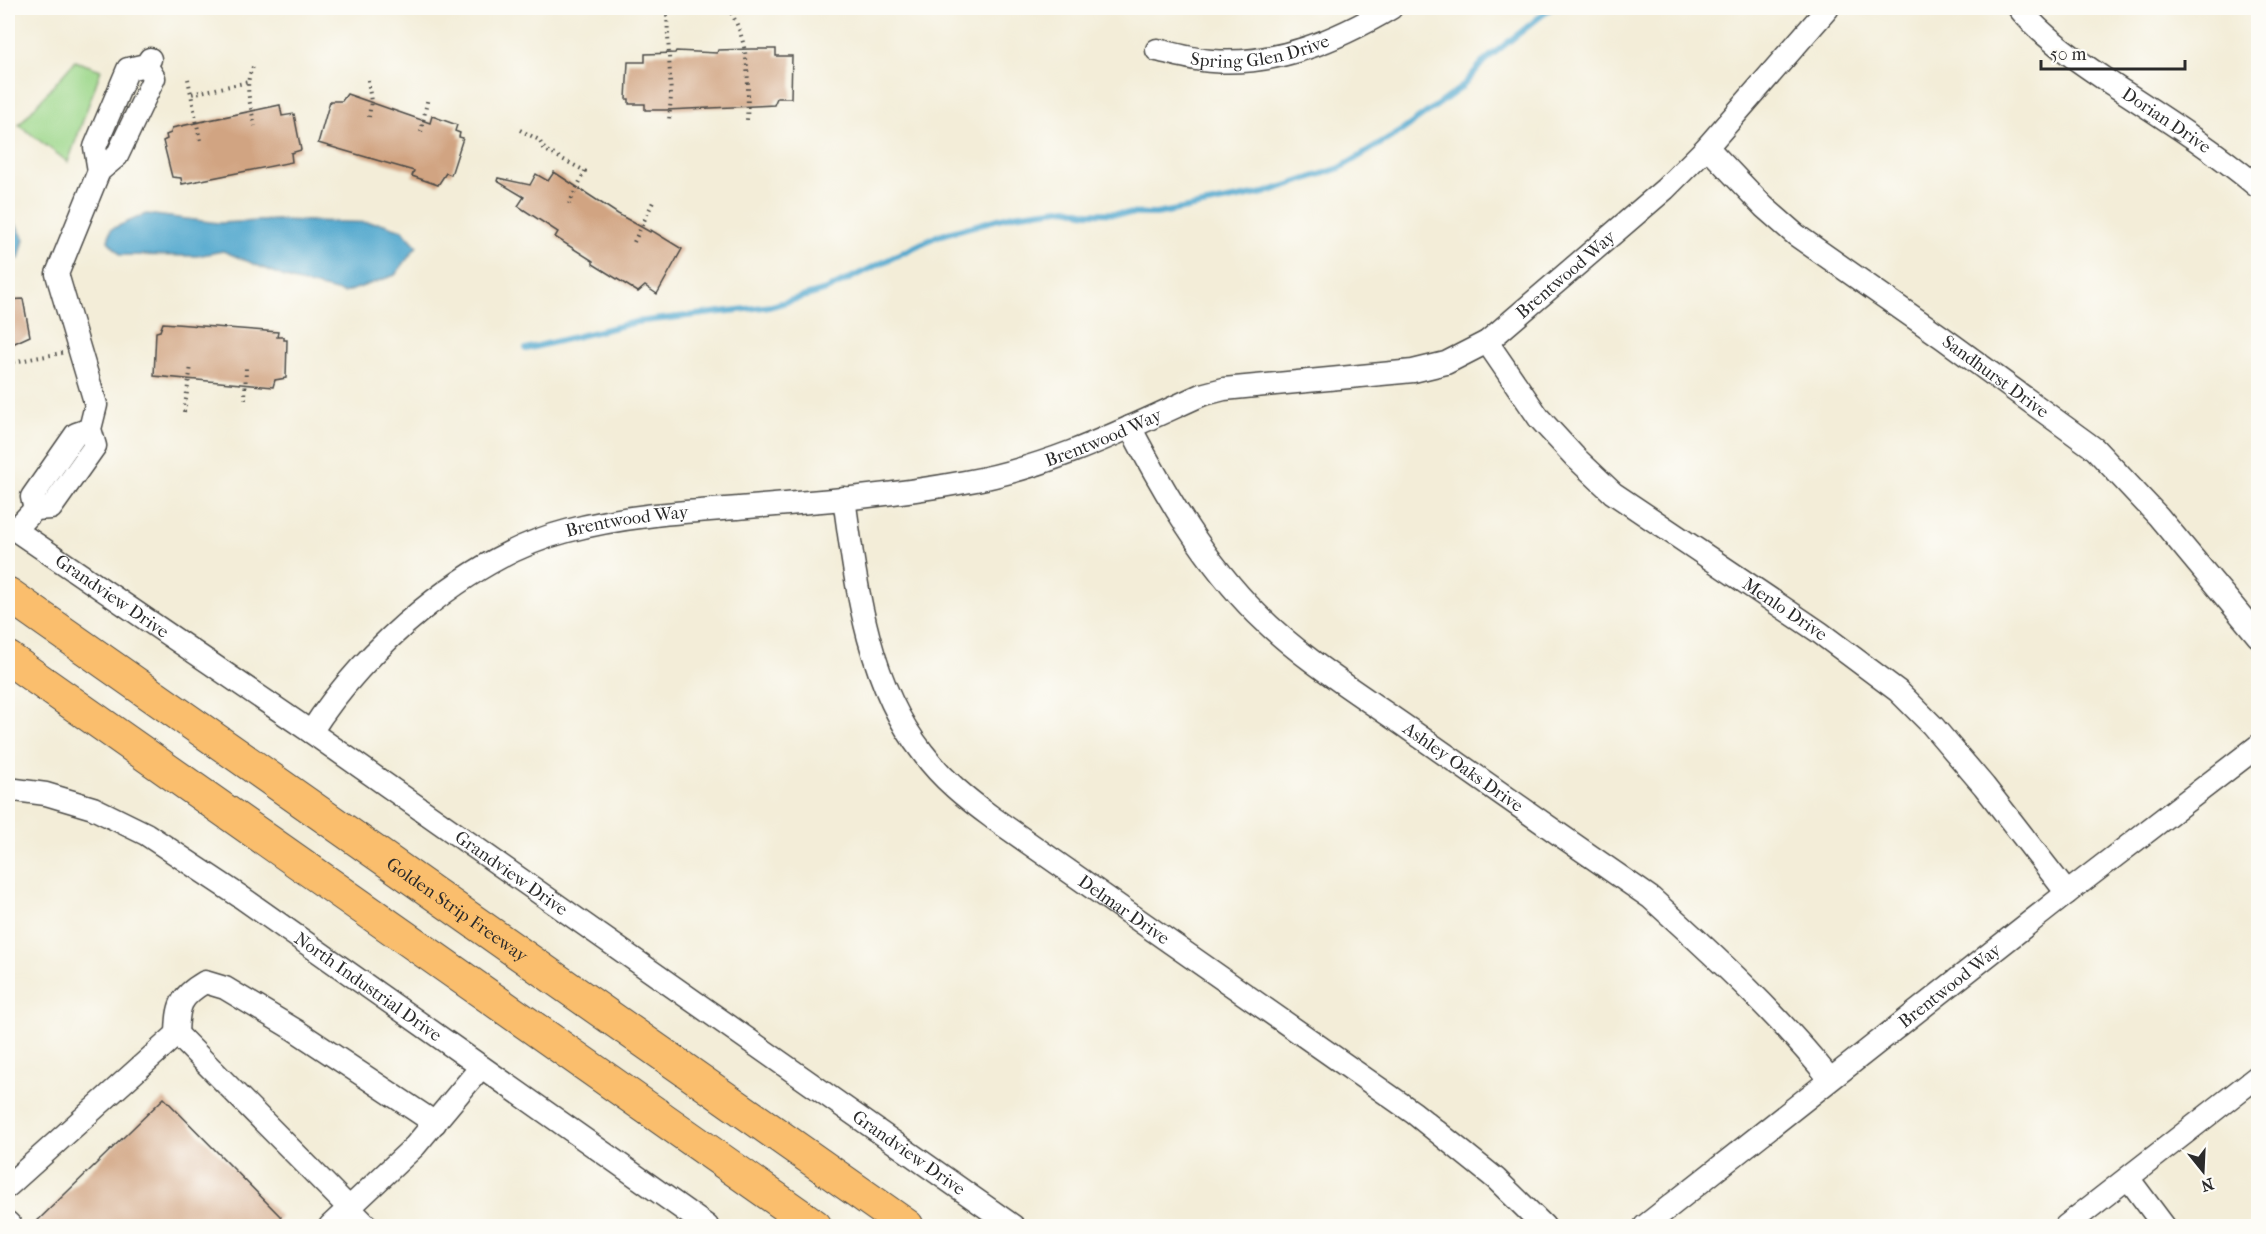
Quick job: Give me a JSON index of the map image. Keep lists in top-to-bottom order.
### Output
{
  "streets": {
    "highway": ["Golden Strip Freeway"],
    "street": [
      "Spring Glen Drive",
      "Dorian Drive",
      "Brentwood Way",
      "Sandhurst Drive",
      "Grandview Drive",
      "Menlo Drive",
      "Ashley Oaks Drive",
      "Delmar Drive",
      "North Industrial Drive"
    ]
  },
  "crossings": [
    ["Brentwood Way", "Sandhurst Drive"],
    ["Brentwood Way", "Grandview Drive"],
    ["Brentwood Way", "Menlo Drive"],
    ["Brentwood Way", "Ashley Oaks Drive"],
    ["Brentwood Way", "Delmar Drive"]
  ],
  "scale_bar": "50 m",
  "north": "bottom"
}
